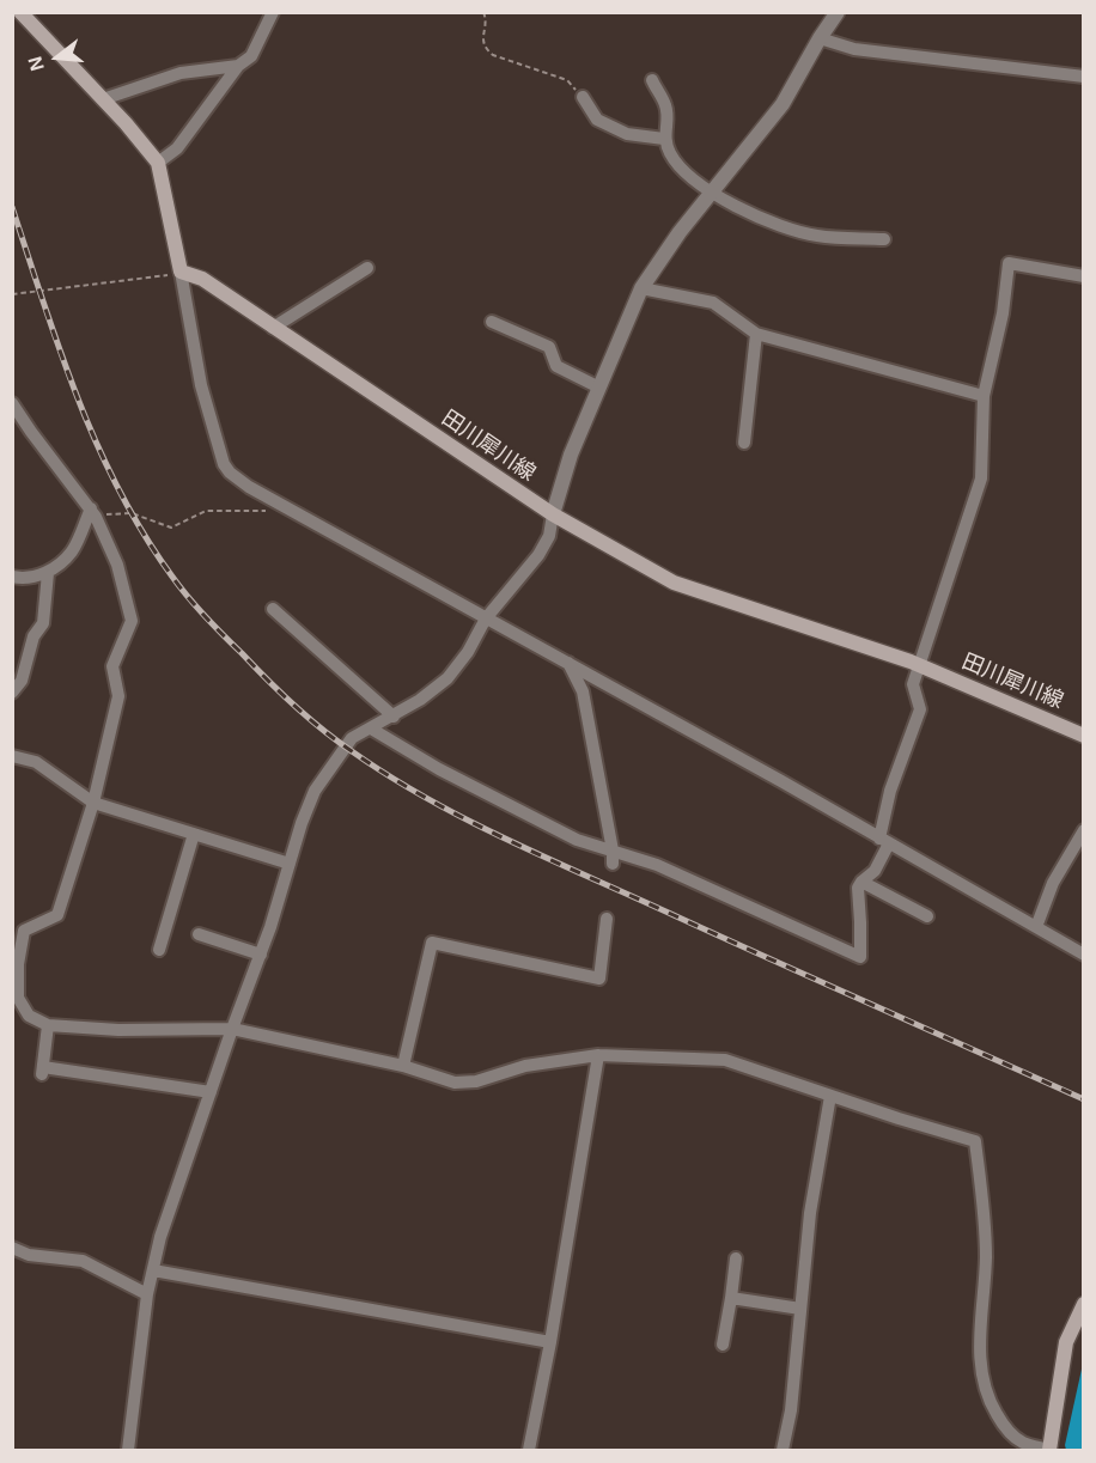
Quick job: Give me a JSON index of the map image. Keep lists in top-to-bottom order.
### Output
{
  "streets": {
    "main road": ["田川犀川線"]
  },
  "north": "left"
}
